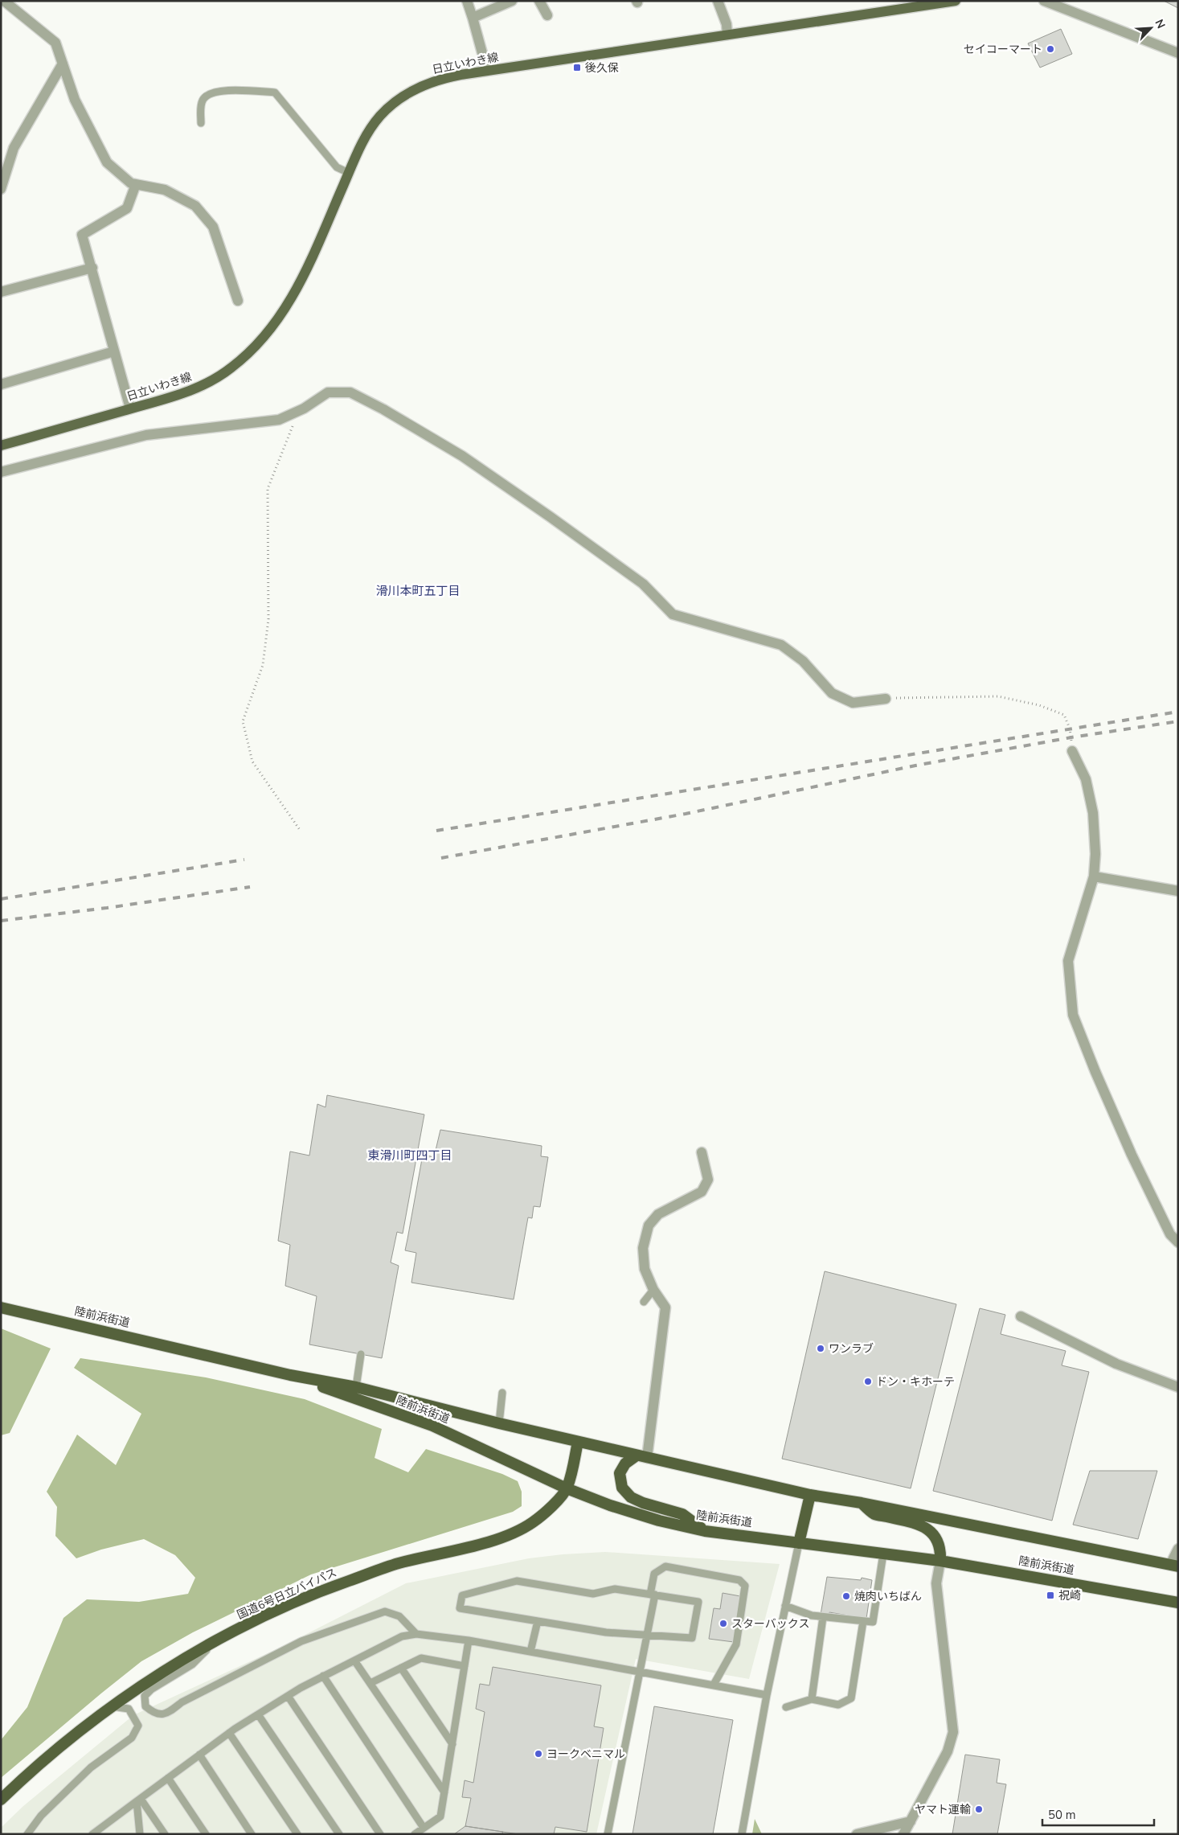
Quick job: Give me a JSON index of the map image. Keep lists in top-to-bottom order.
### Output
{
  "streets": {
    "highway": ["陸前浜街道", "国道6号日立バイパス"],
    "main road": ["日立いわき線"]
  },
  "crossings": [
    ["陸前浜街道", "国道6号日立バイパス"]
  ],
  "districts": ["滑川本町五丁目", "東滑川町四丁目"],
  "places": {
    "other": [
      "セイコーマート",
      "ワンラブ",
      "ドン・キホーテ",
      "焼肉いちばん",
      "スターバックス",
      "ヨークベニマル",
      "ヤマト運輸"
    ],
    "transit": ["後久保", "祝崎"]
  },
  "scale_bar": "50 m",
  "north": "top right"
}
